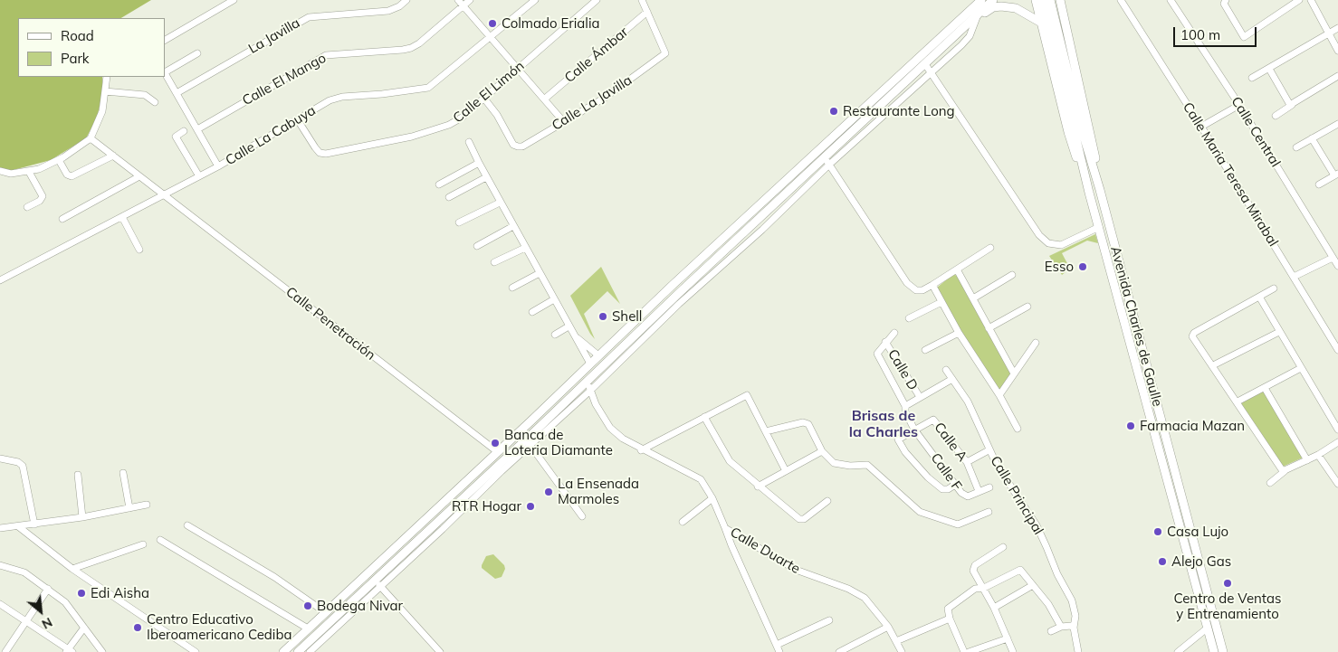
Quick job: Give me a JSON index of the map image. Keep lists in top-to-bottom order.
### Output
{
  "streets": {
    "main road": ["Avenida Charles de Gaulle"],
    "street": [
      "La Javilla",
      "Calle Ámbar",
      "Calle El Mango",
      "Calle El Limón",
      "Calle La Javilla",
      "Calle Central",
      "Calle La Cabuya",
      "Calle Maria Teresa Mirabal",
      "Calle Penetración",
      "Calle D",
      "Calle A",
      "Calle F",
      "Calle Principal",
      "Calle Duarte"
    ]
  },
  "crossings": [
    ["Calle Ámbar", "Calle La Javilla"],
    ["Calle El Limón", "Calle La Javilla"],
    ["Calle El Limón", "Calle La Cabuya"],
    ["Calle La Cabuya", "Calle Penetración"],
    ["Calle D", "Calle F"],
    ["Calle A", "Calle F"]
  ],
  "districts": ["Brisas de la Charles"],
  "places": [
    "Colmado Erialia",
    "Restaurante Long",
    "Esso",
    "Shell",
    "Farmacia Mazan",
    "Banca de Loteria Diamante",
    "La Ensenada Marmoles",
    "RTR Hogar",
    "Casa Lujo",
    "Alejo Gas",
    "Centro de Ventas y Entrenamiento",
    "Edi Aisha",
    "Bodega Nivar",
    "Centro Educativo Iberoamericano Cediba"
  ],
  "legend": ["Road", "Park"],
  "scale_bar": "100 m",
  "north": "bottom right"
}
